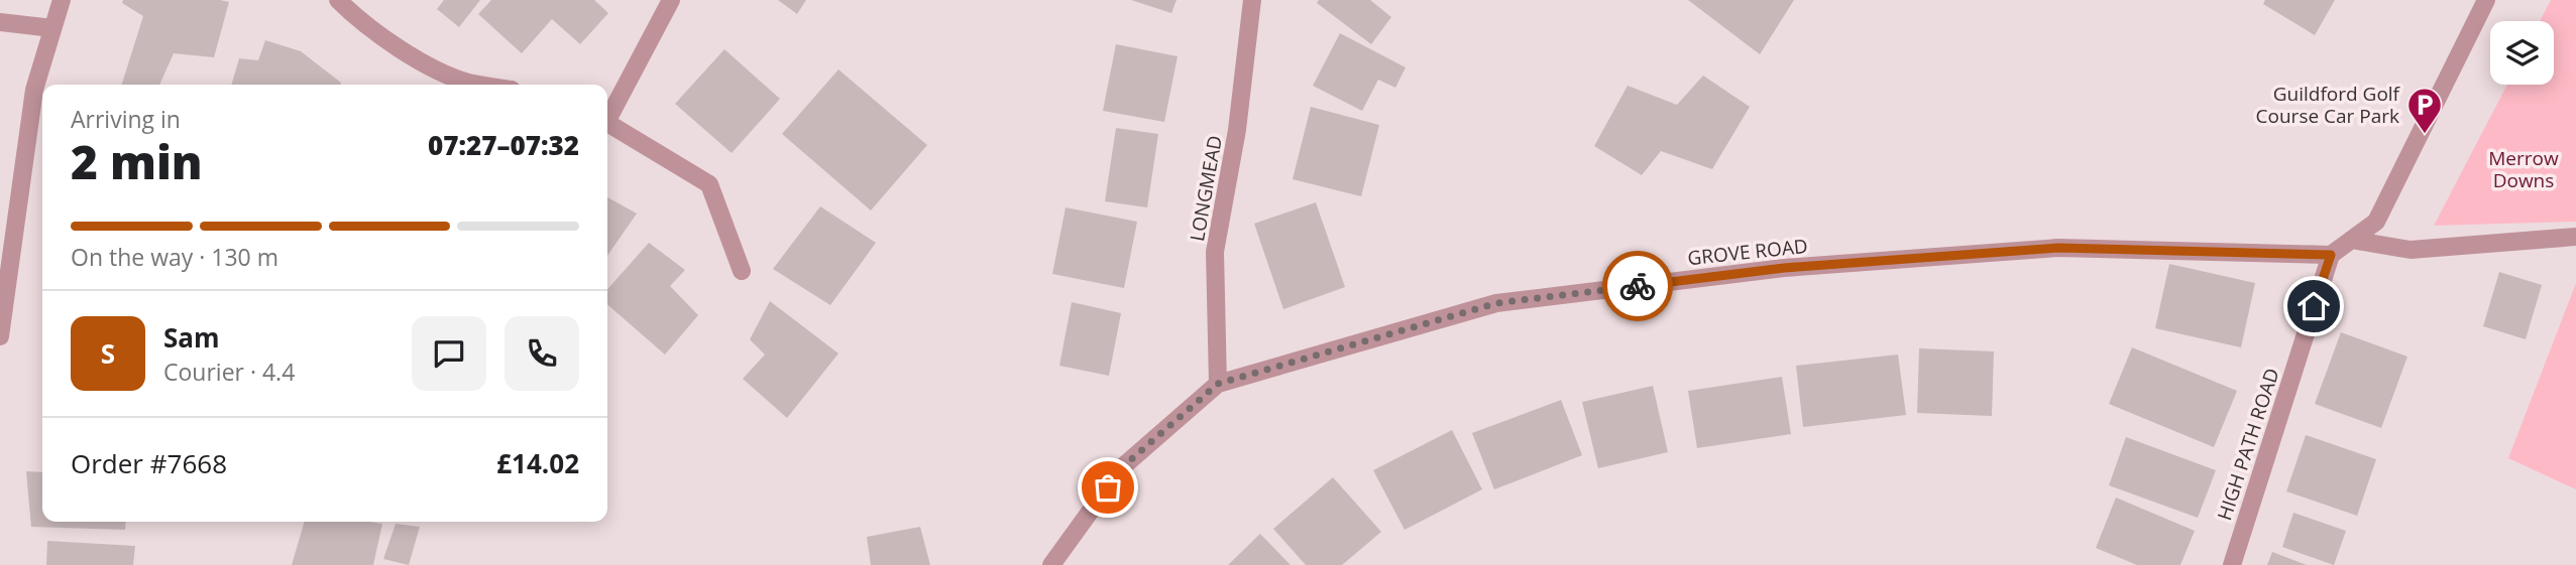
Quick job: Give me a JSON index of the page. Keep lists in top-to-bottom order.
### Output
{
  "streets": {
    "street": ["LONGMEAD", "GROVE ROAD", "HIGH PATH ROAD"]
  },
  "crossings": [
    ["LONGMEAD", "GROVE ROAD"],
    ["GROVE ROAD", "HIGH PATH ROAD"]
  ],
  "parks": ["Merrow Downs"],
  "places": {
    "parking": ["Guildford Golf Course Car Park"]
  },
  "page": {
    "heading": ["2 min", "Arriving in", "07:27–07:32"],
    "panel": [
      "Sam",
      "Courier · 4.4",
      "Order #7668",
      "£14.02"
    ],
    "bar": "On the way · 130 m",
    "round": "S"
  }
}
